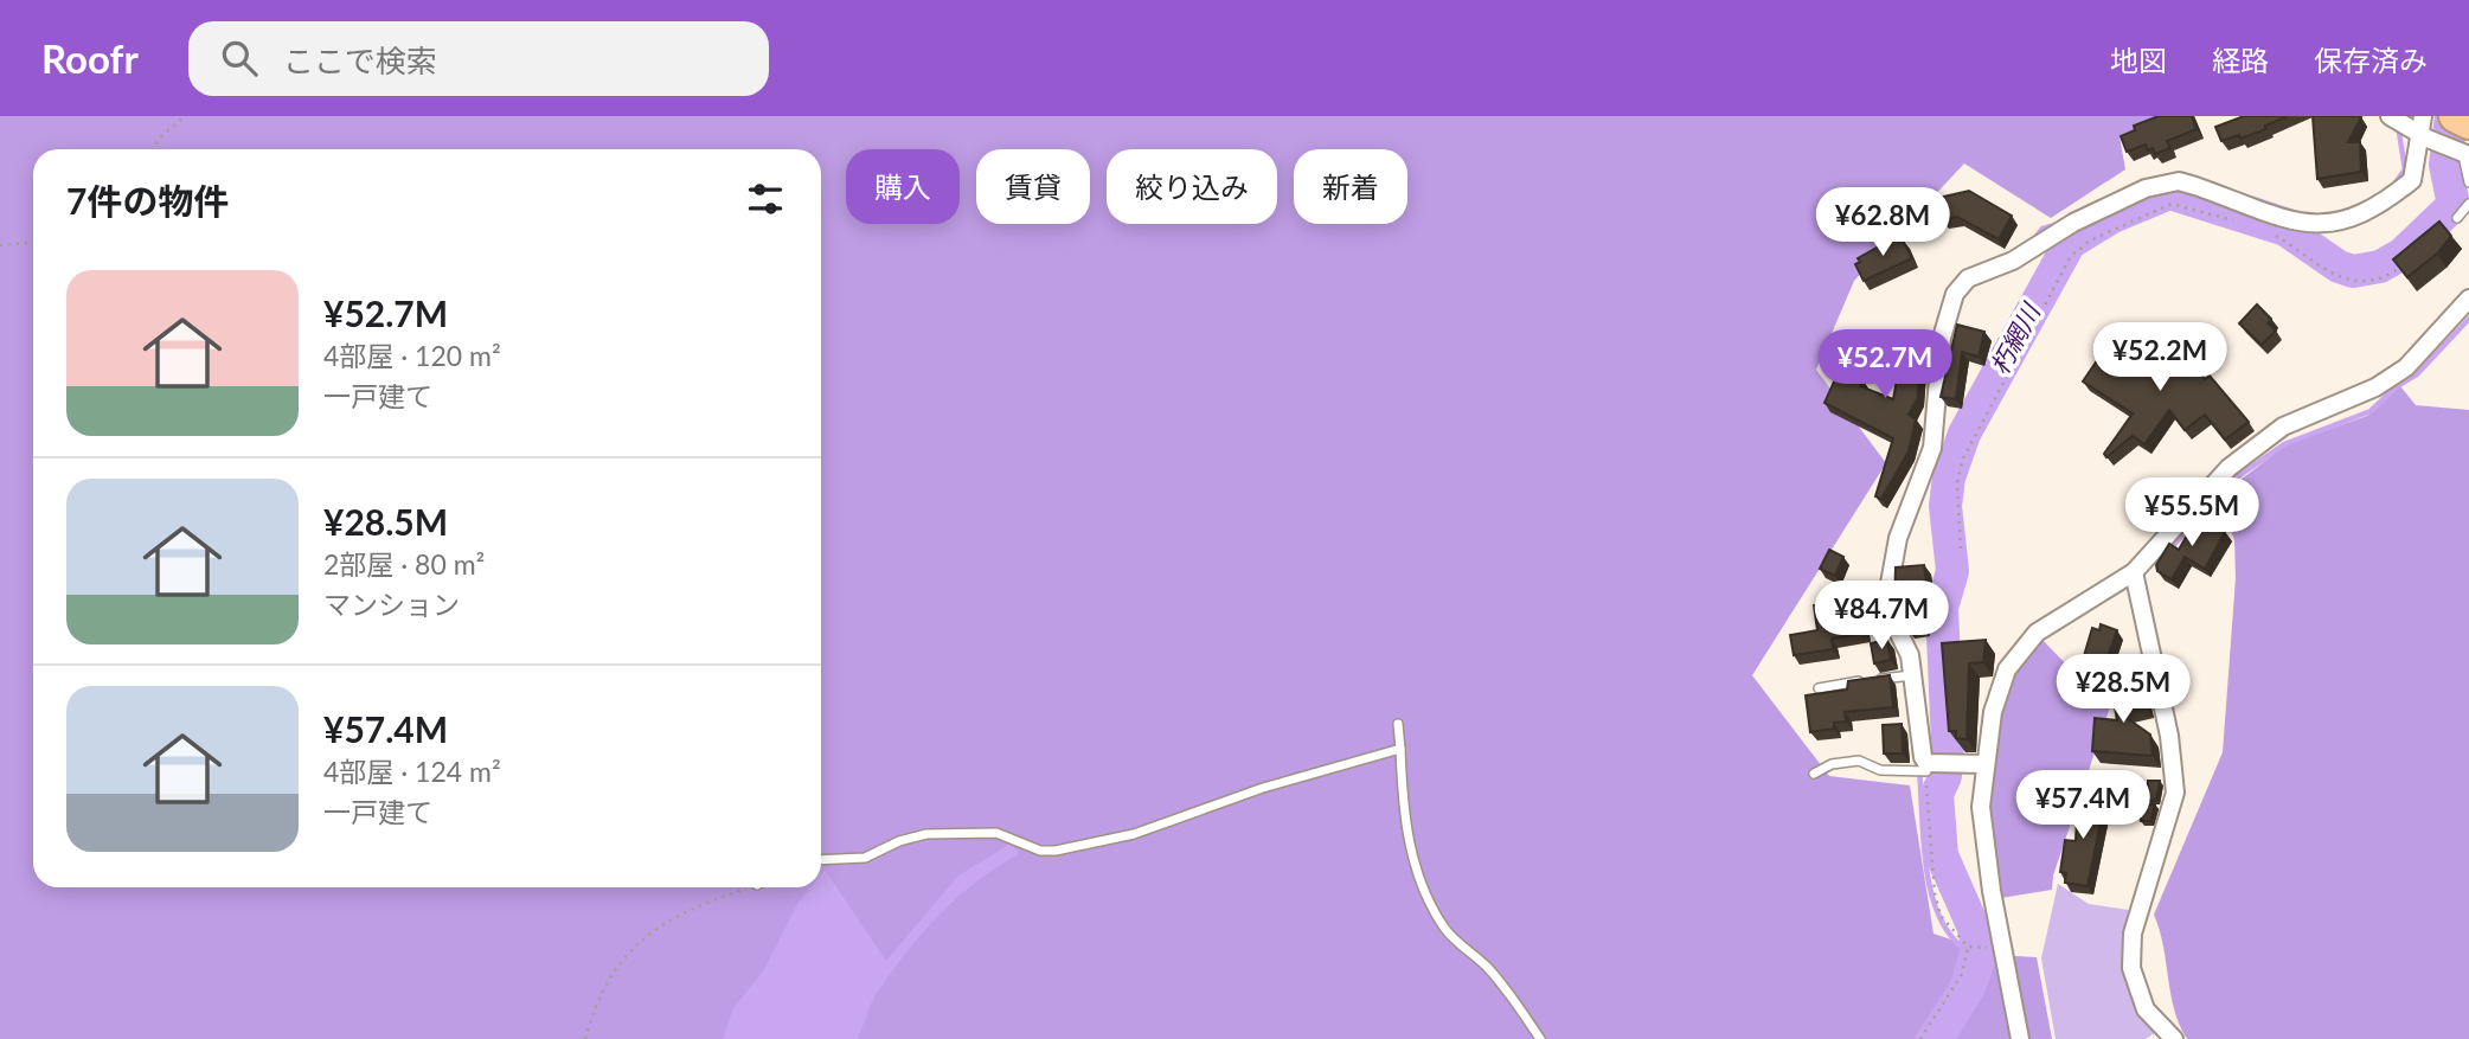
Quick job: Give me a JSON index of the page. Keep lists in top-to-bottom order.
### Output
{
  "water": ["朽網川"],
  "page": {
    "header": "Roofr",
    "search": "ここで検索",
    "nav": ["地図", "経路", "保存済み"],
    "chip": [
      "購入",
      "賃貸",
      "絞り込み",
      "新着"
    ],
    "heading": "7件の物件",
    "price": [
      "¥62.8M",
      "¥52.2M",
      "¥52.7M",
      "¥55.5M",
      "¥84.7M",
      "¥28.5M",
      "¥57.4M"
    ],
    "list": [
      {
        "name": "¥52.7M",
        "note": "4部屋 · 120 m² · 一戸建て"
      },
      {
        "name": "¥28.5M",
        "note": "2部屋 · 80 m² · マンション"
      },
      {
        "name": "¥57.4M",
        "note": "4部屋 · 124 m² · 一戸建て"
      }
    ]
  }
}
